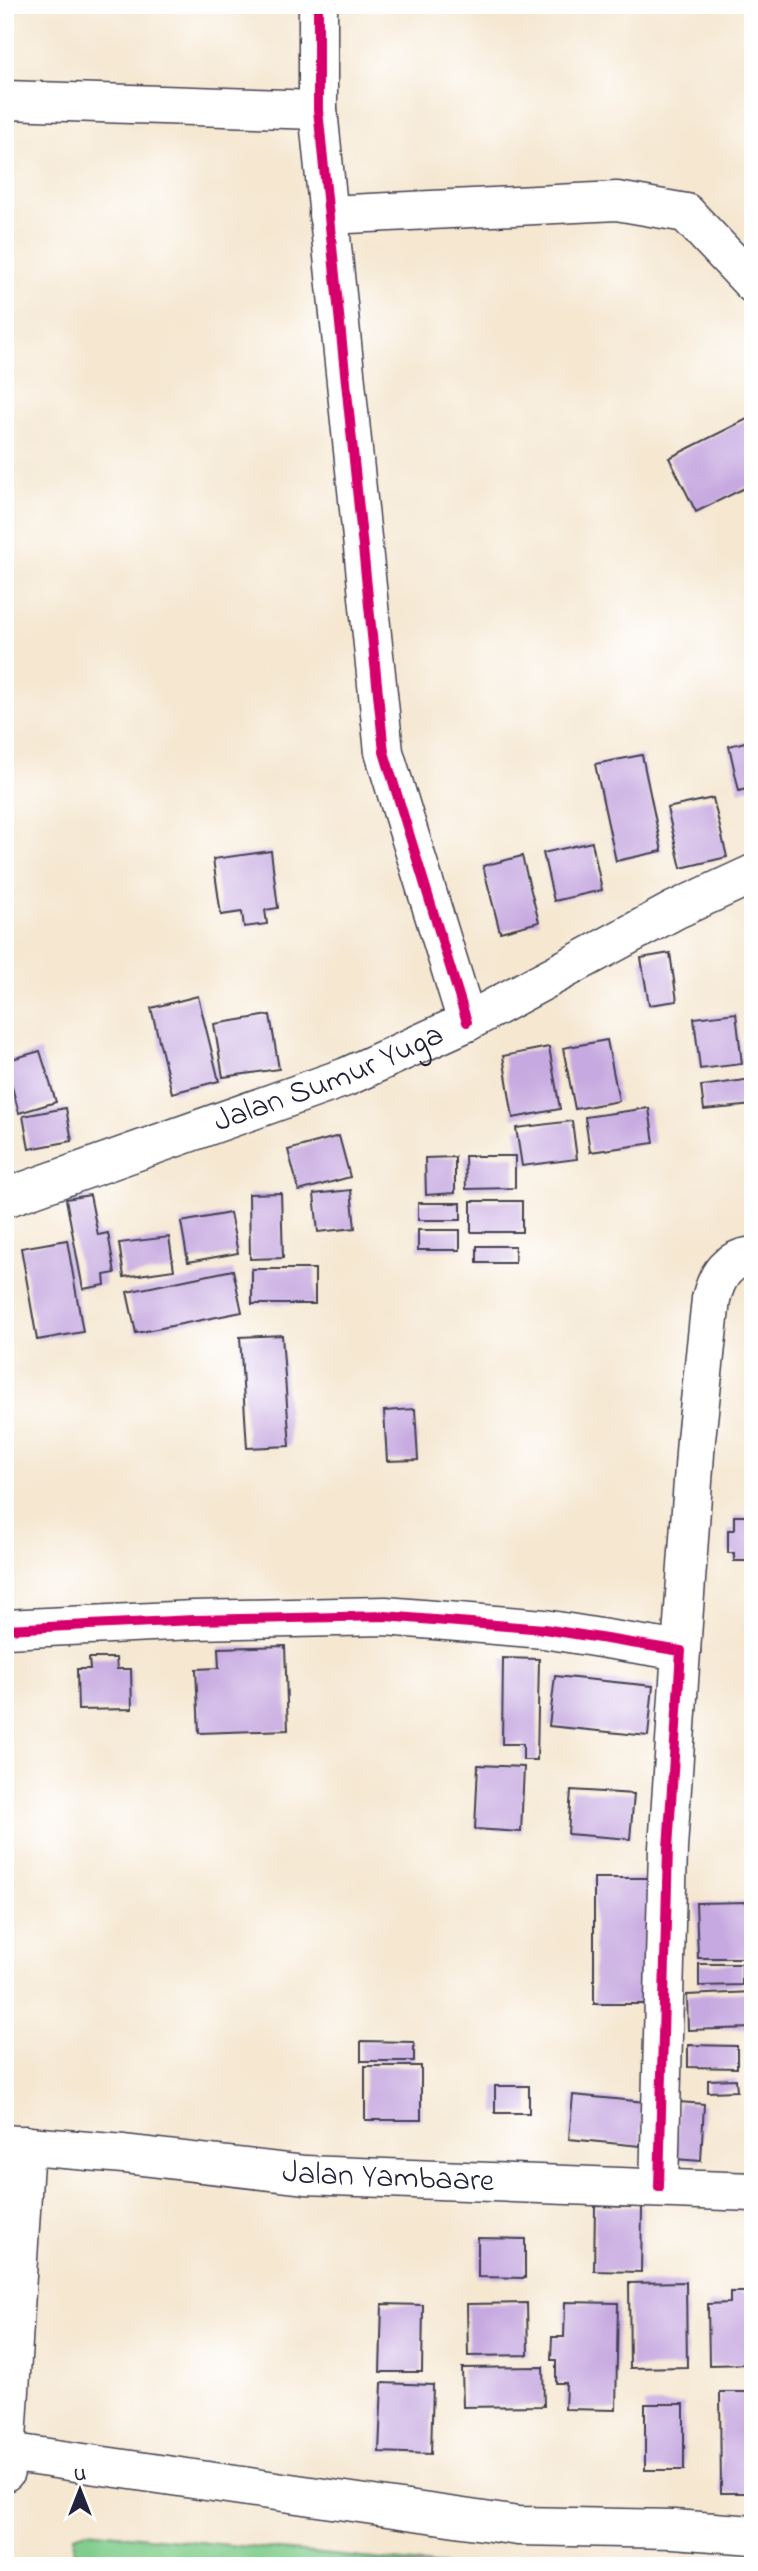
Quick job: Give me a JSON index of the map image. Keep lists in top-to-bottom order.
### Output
{
  "streets": {
    "street": ["Jalan Sumur Yuga", "Jalan Yambaare"]
  },
  "north": "top"
}
